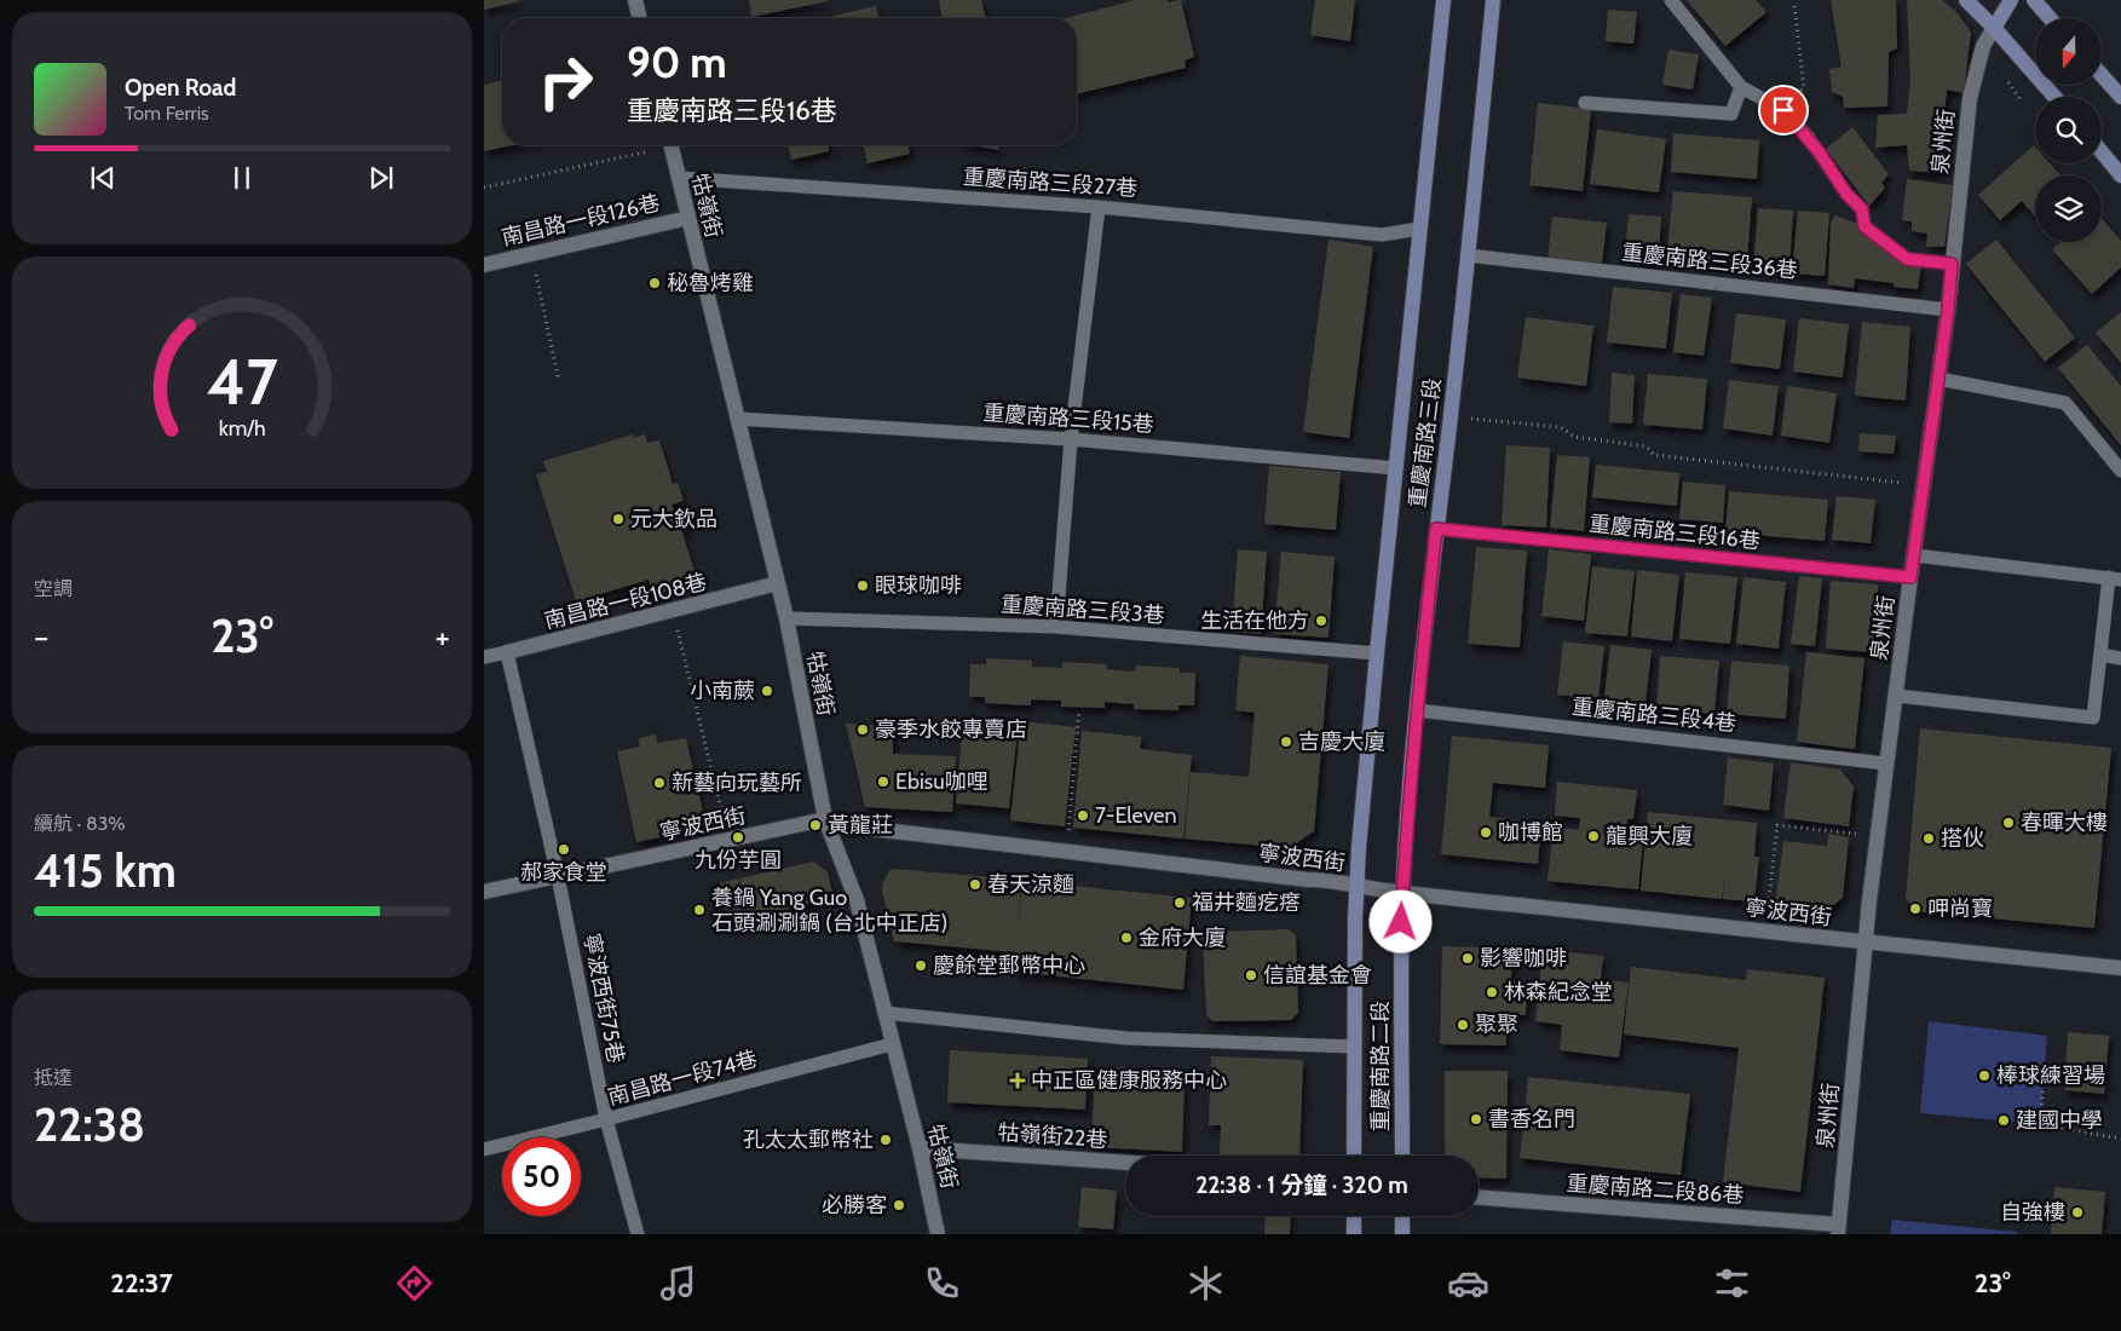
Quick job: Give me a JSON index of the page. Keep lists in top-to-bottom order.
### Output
{
  "streets": {
    "main road": ["泉州街", "重慶南路三段", "重慶南路二段"],
    "street": [
      "牯嶺街",
      "南昌路一段126巷",
      "南昌路一段108巷",
      "寧波西街",
      "牯嶺街22巷",
      "重慶南路二段86巷"
    ],
    "lane": [
      "重慶南路三段27巷",
      "重慶南路三段36巷",
      "重慶南路三段15巷",
      "重慶南路三段16巷",
      "重慶南路三段3巷",
      "重慶南路三段4巷",
      "寧波西街75巷",
      "南昌路一段74巷"
    ]
  },
  "crossings": [
    ["泉州街", "重慶南路三段36巷"],
    ["泉州街", "重慶南路三段16巷"],
    ["泉州街", "重慶南路三段4巷"],
    ["泉州街", "寧波西街"],
    ["泉州街", "重慶南路二段86巷"],
    ["重慶南路三段27巷", "牯嶺街"],
    ["重慶南路三段27巷", "重慶南路三段"],
    ["牯嶺街", "南昌路一段126巷"],
    ["牯嶺街", "重慶南路三段15巷"],
    ["牯嶺街", "南昌路一段108巷"],
    ["牯嶺街", "重慶南路三段3巷"],
    ["牯嶺街", "寧波西街"],
    ["牯嶺街", "南昌路一段74巷"],
    ["牯嶺街", "牯嶺街22巷"],
    ["重慶南路三段36巷", "重慶南路三段"],
    ["重慶南路三段15巷", "重慶南路三段"],
    ["重慶南路三段", "重慶南路三段16巷"],
    ["重慶南路三段", "重慶南路三段3巷"],
    ["重慶南路三段", "重慶南路三段4巷"],
    ["重慶南路三段", "寧波西街"],
    ["重慶南路三段", "重慶南路二段"],
    ["南昌路一段108巷", "寧波西街75巷"],
    ["寧波西街", "寧波西街75巷"],
    ["寧波西街", "重慶南路二段"],
    ["寧波西街75巷", "南昌路一段74巷"]
  ],
  "places": {
    "other": [
      "秘魯烤雞",
      "元大欽品",
      "眼球咖啡",
      "生活在他方",
      "小南蕨",
      "豪季水餃專賣店",
      "吉慶大廈",
      "Ebisu咖哩",
      "新藝向玩藝所",
      "7-Eleven",
      "春暉大樓",
      "黃龍莊",
      "咖博館",
      "龍興大廈",
      "九份芋圓",
      "搭伙",
      "郝家食堂",
      "春天涼麵",
      "福井麵疙瘩",
      "呷尚寶",
      "養鍋 Yang Guo 石頭涮涮鍋 (台北中正店)",
      "金府大廈",
      "影響咖啡",
      "慶餘堂郵幣中心",
      "信誼基金會",
      "林森紀念堂",
      "聚聚",
      "棒球練習場",
      "書香名門",
      "建國中學",
      "孔太太郵幣社",
      "必勝客",
      "自強樓"
    ],
    "health": ["中正區健康服務中心"]
  },
  "north": "bottom",
  "page": {
    "turn": ["90 m", "重慶南路三段16巷"],
    "song": ["Open Road", "Tom Ferris"],
    "tile": [
      "空調",
      ["續航 · 83%", "415 km"],
      ["抵達", "22:38"]
    ],
    "heat": ["−", "23°", "+"],
    "limit": "50",
    "trip": "22:38 · 1 分鐘 · 320 m",
    "tabs": ["22:37", "23°"],
    "gauge": ["47", "km/h"]
  }
}
